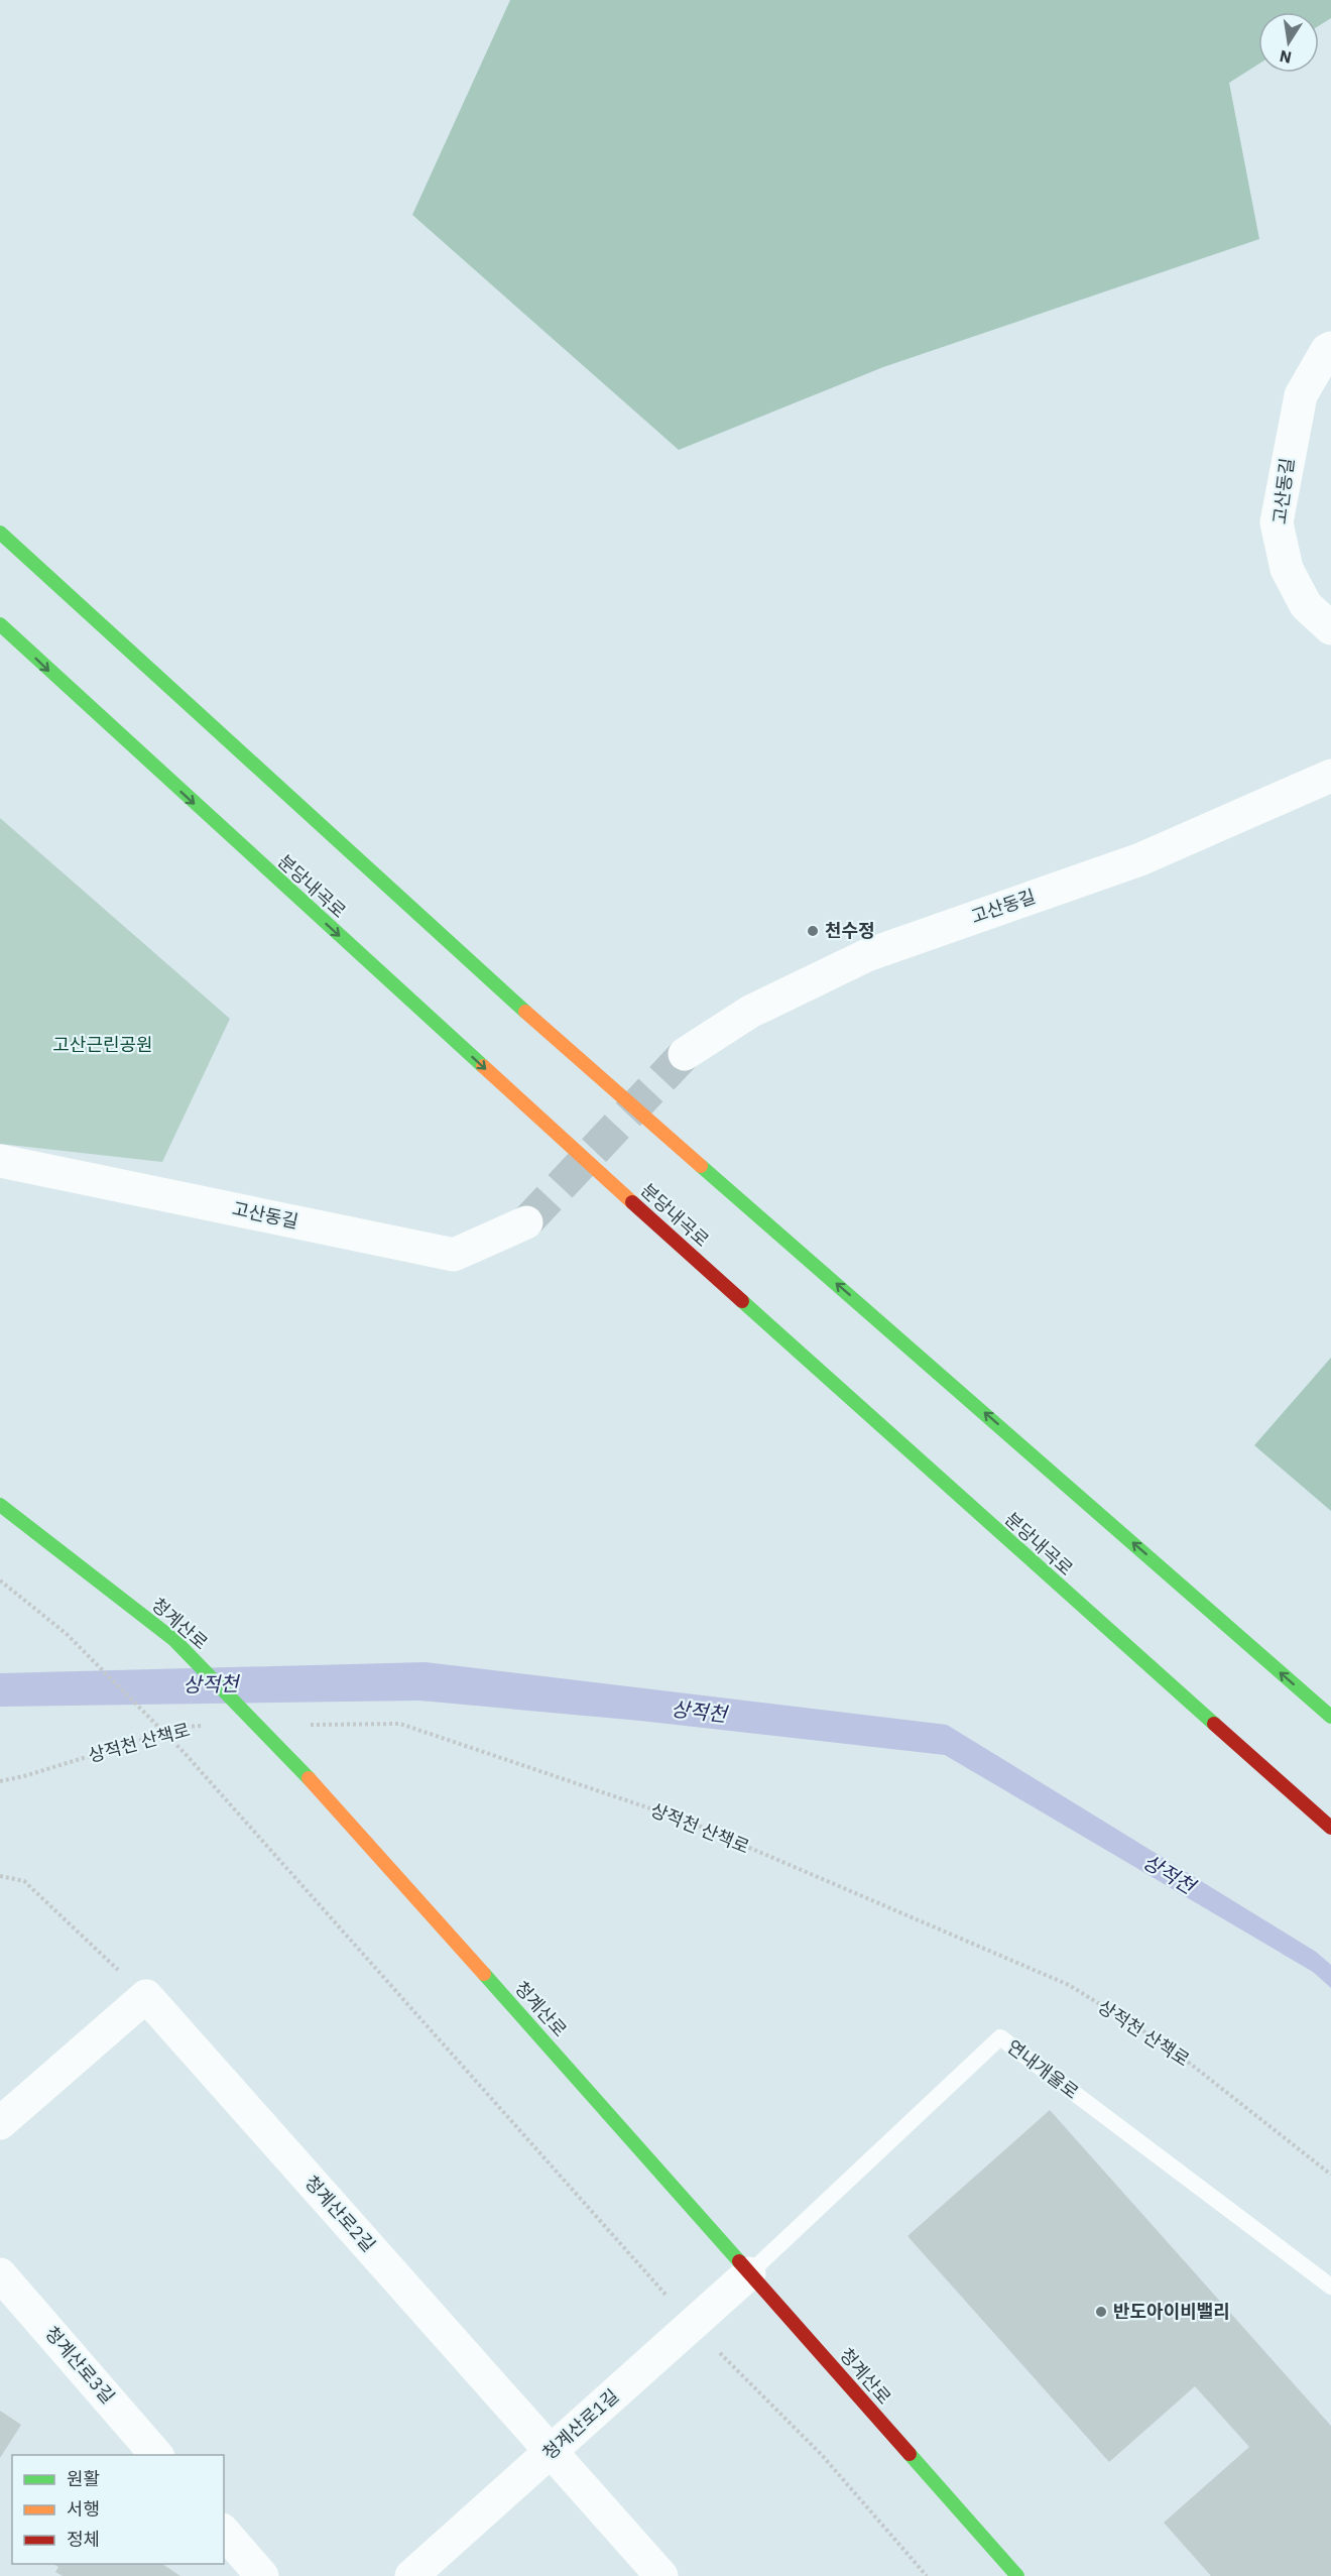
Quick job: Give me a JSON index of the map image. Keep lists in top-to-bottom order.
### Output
{
  "streets": {
    "main road": ["분당내곡로", "청계산로"],
    "street": [
      "고산동길",
      "청계산로2길",
      "청계산로3길",
      "청계산로1길"
    ],
    "lane": ["연내개울로"],
    "path": ["상적천 산책로"]
  },
  "crossings": [
    ["청계산로", "연내개울로"],
    ["청계산로", "청계산로1길"],
    ["연내개울로", "청계산로1길"],
    ["청계산로2길", "청계산로1길"]
  ],
  "water": ["상적천"],
  "parks": ["고산근린공원"],
  "places": ["천수정", "반도아이비밸리"],
  "legend": ["원활", "서행", "정체"],
  "north": "bottom"
}
